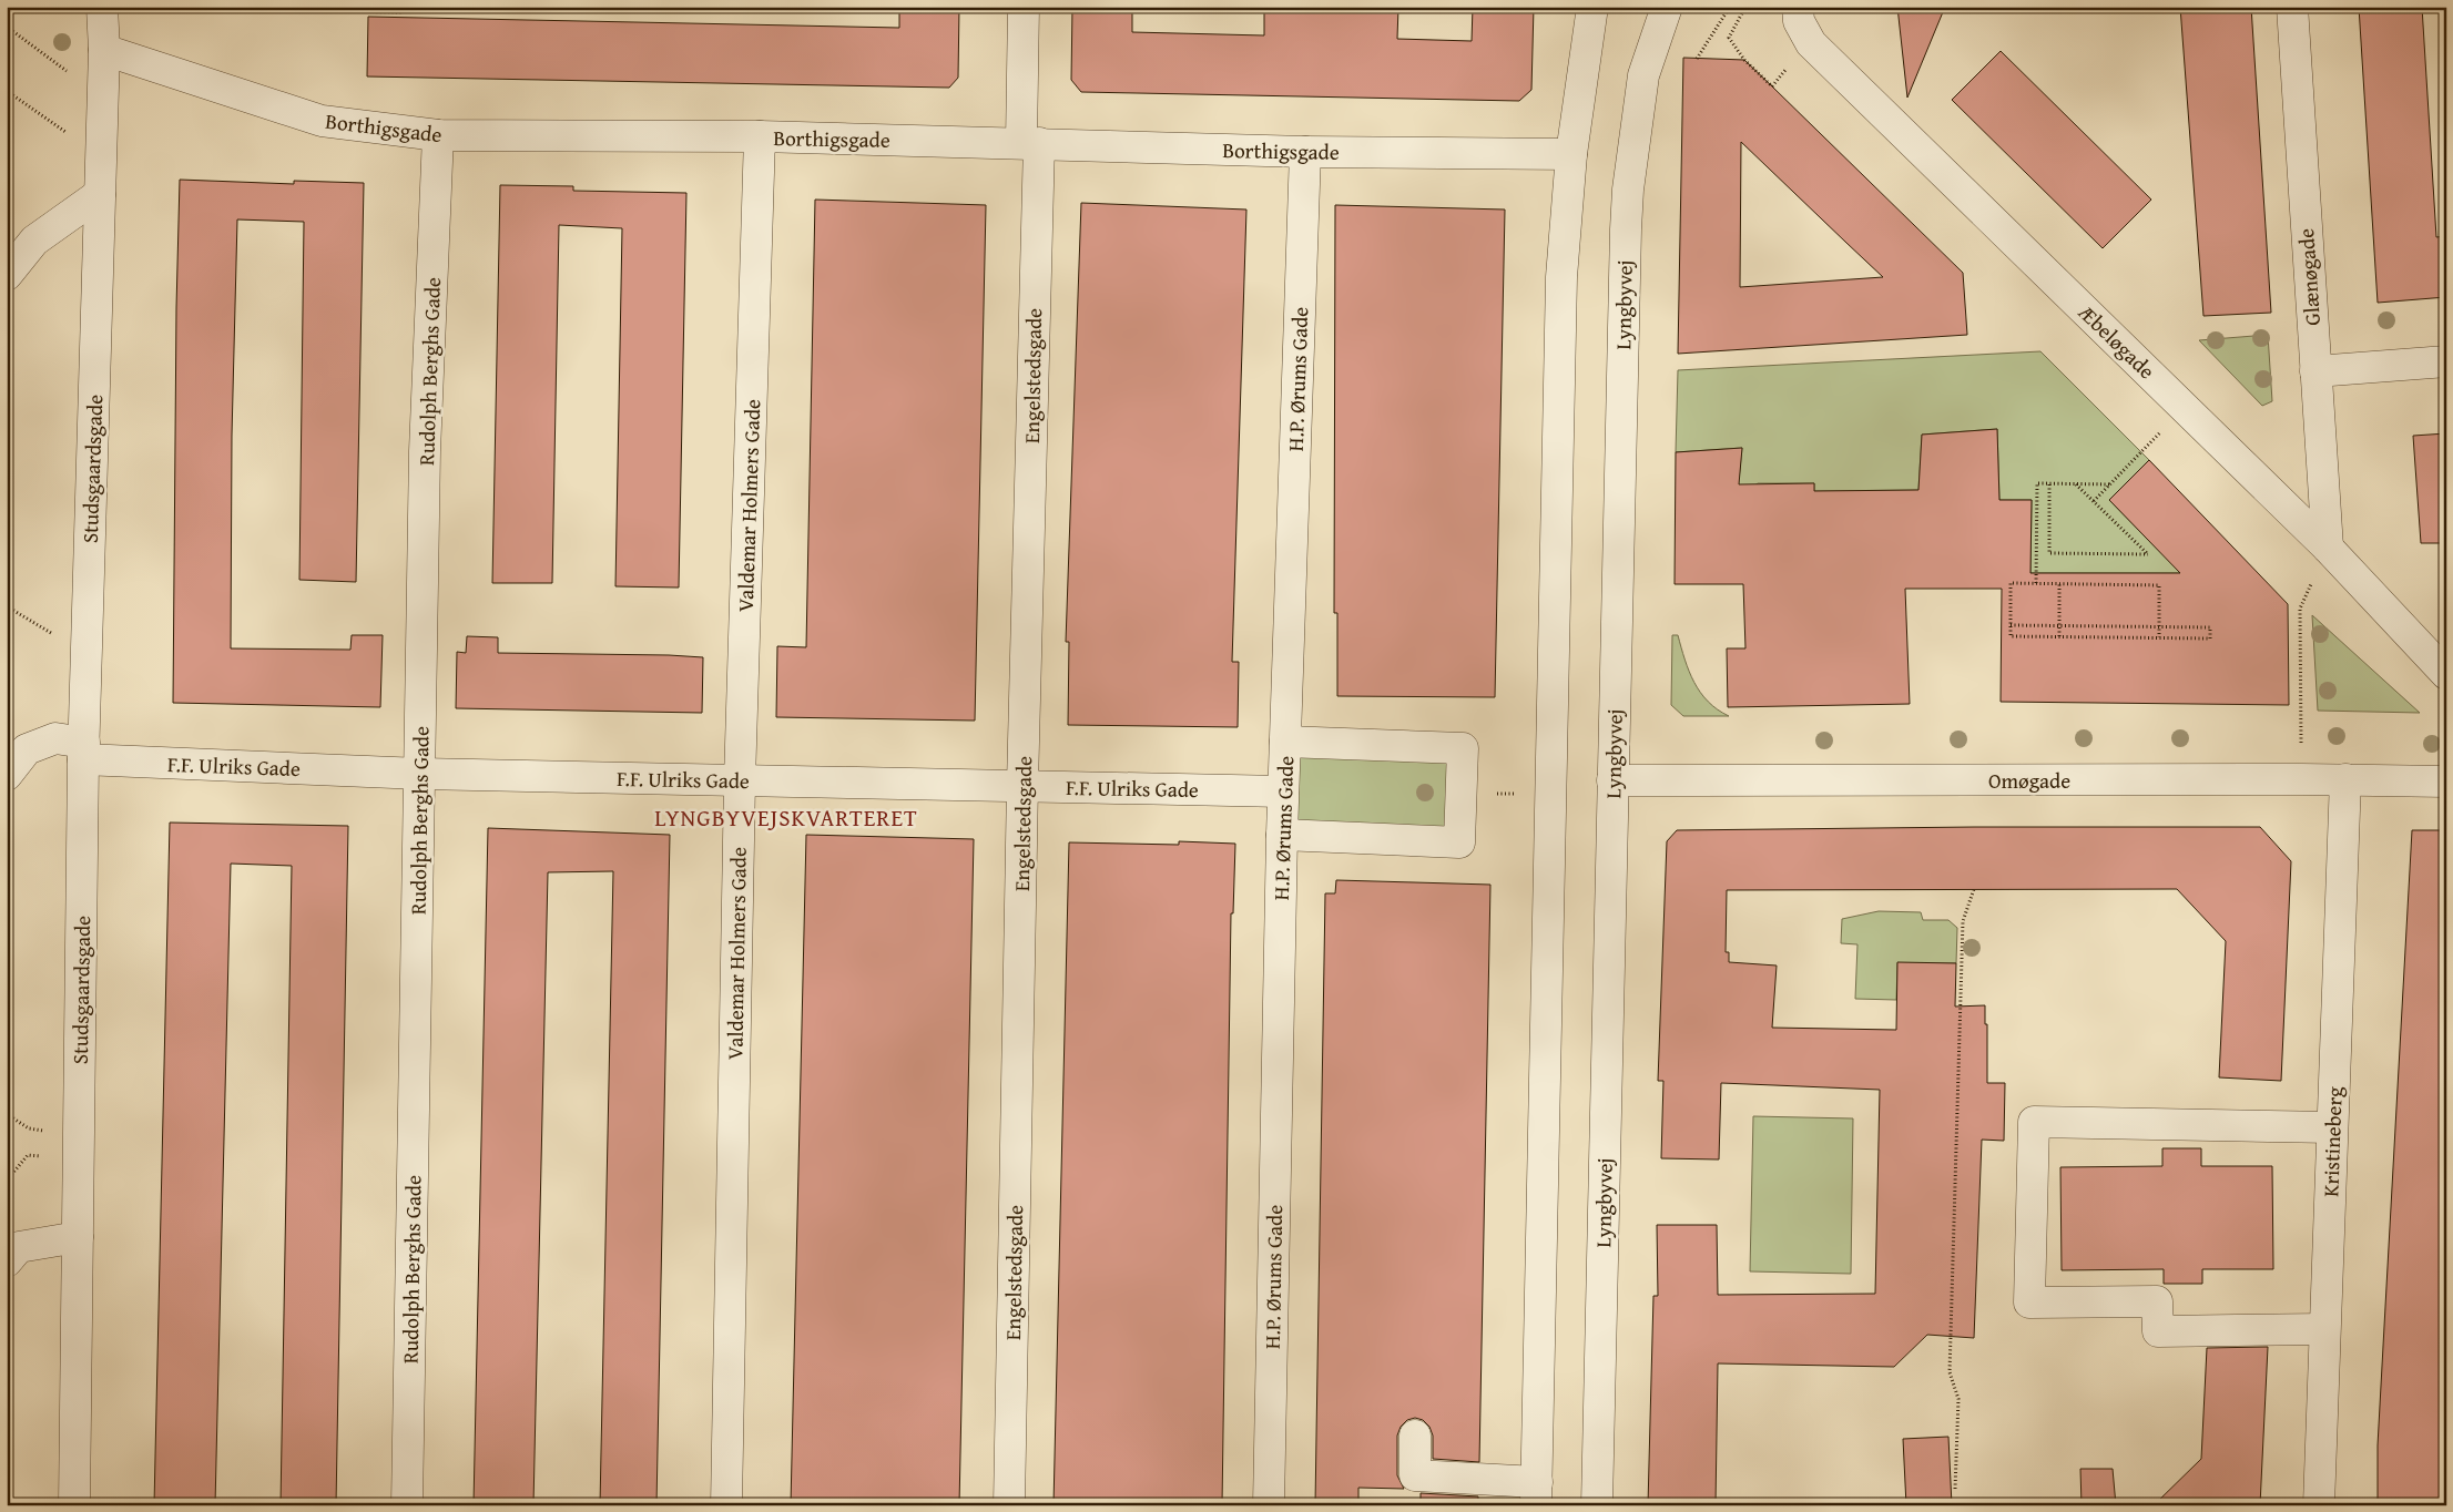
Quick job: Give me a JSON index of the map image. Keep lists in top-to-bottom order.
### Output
{
  "streets": {
    "street": [
      "Borthigsgade",
      "Glænøgade",
      "Lyngbyvej",
      "Æbeløgade",
      "Rudolph Berghs Gade",
      "Engelstedsgade",
      "H.P. Ørums Gade",
      "Studsgaardsgade",
      "Valdemar Holmers Gade",
      "F.F. Ulriks Gade",
      "Omøgade",
      "Kristineberg"
    ]
  },
  "crossings": [
    ["Borthigsgade", "Rudolph Berghs Gade"],
    ["Borthigsgade", "Engelstedsgade"],
    ["Borthigsgade", "H.P. Ørums Gade"],
    ["Borthigsgade", "Studsgaardsgade"],
    ["Borthigsgade", "Valdemar Holmers Gade"],
    ["Glænøgade", "Æbeløgade"],
    ["Lyngbyvej", "Omøgade"],
    ["Rudolph Berghs Gade", "F.F. Ulriks Gade"],
    ["Engelstedsgade", "F.F. Ulriks Gade"],
    ["H.P. Ørums Gade", "F.F. Ulriks Gade"],
    ["Studsgaardsgade", "F.F. Ulriks Gade"],
    ["Valdemar Holmers Gade", "F.F. Ulriks Gade"],
    ["Omøgade", "Kristineberg"]
  ],
  "districts": ["LYNGBYVEJSKVARTERET"]
}
